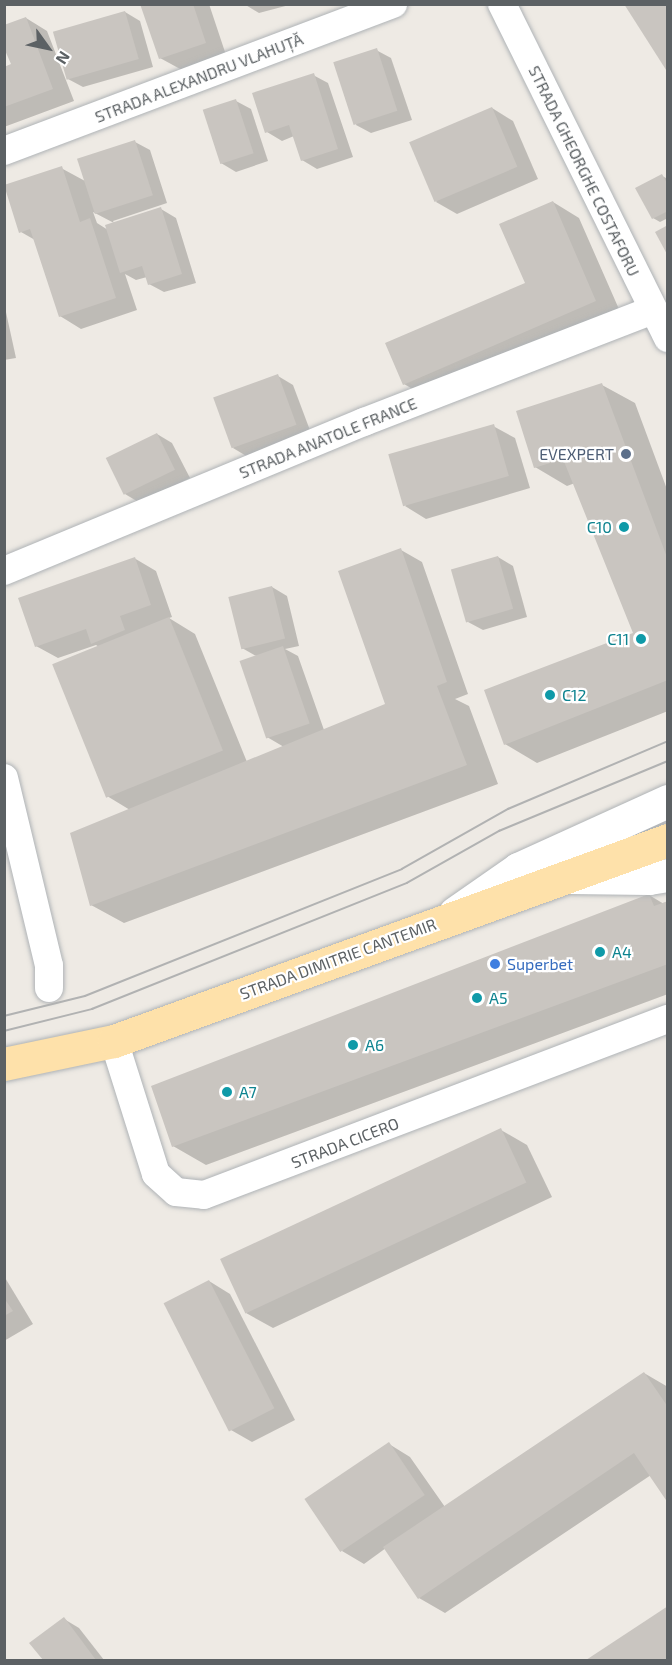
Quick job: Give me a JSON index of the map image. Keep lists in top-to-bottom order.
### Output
{
  "streets": {
    "main road": ["STRADA DIMITRIE CANTEMIR"],
    "street": [
      "STRADA ALEXANDRU VLAHUȚĂ",
      "STRADA GHEORGHE COSTAFORU",
      "STRADA ANATOLE FRANCE",
      "STRADA CICERO"
    ]
  },
  "crossings": [
    ["STRADA GHEORGHE COSTAFORU", "STRADA ANATOLE FRANCE"],
    ["STRADA DIMITRIE CANTEMIR", "STRADA CICERO"]
  ],
  "places": [
    "EVEXPERT",
    "C10",
    "C11",
    "C12",
    "A4",
    "Superbet",
    "A5",
    "A6",
    "A7"
  ],
  "north": "bottom right"
}
